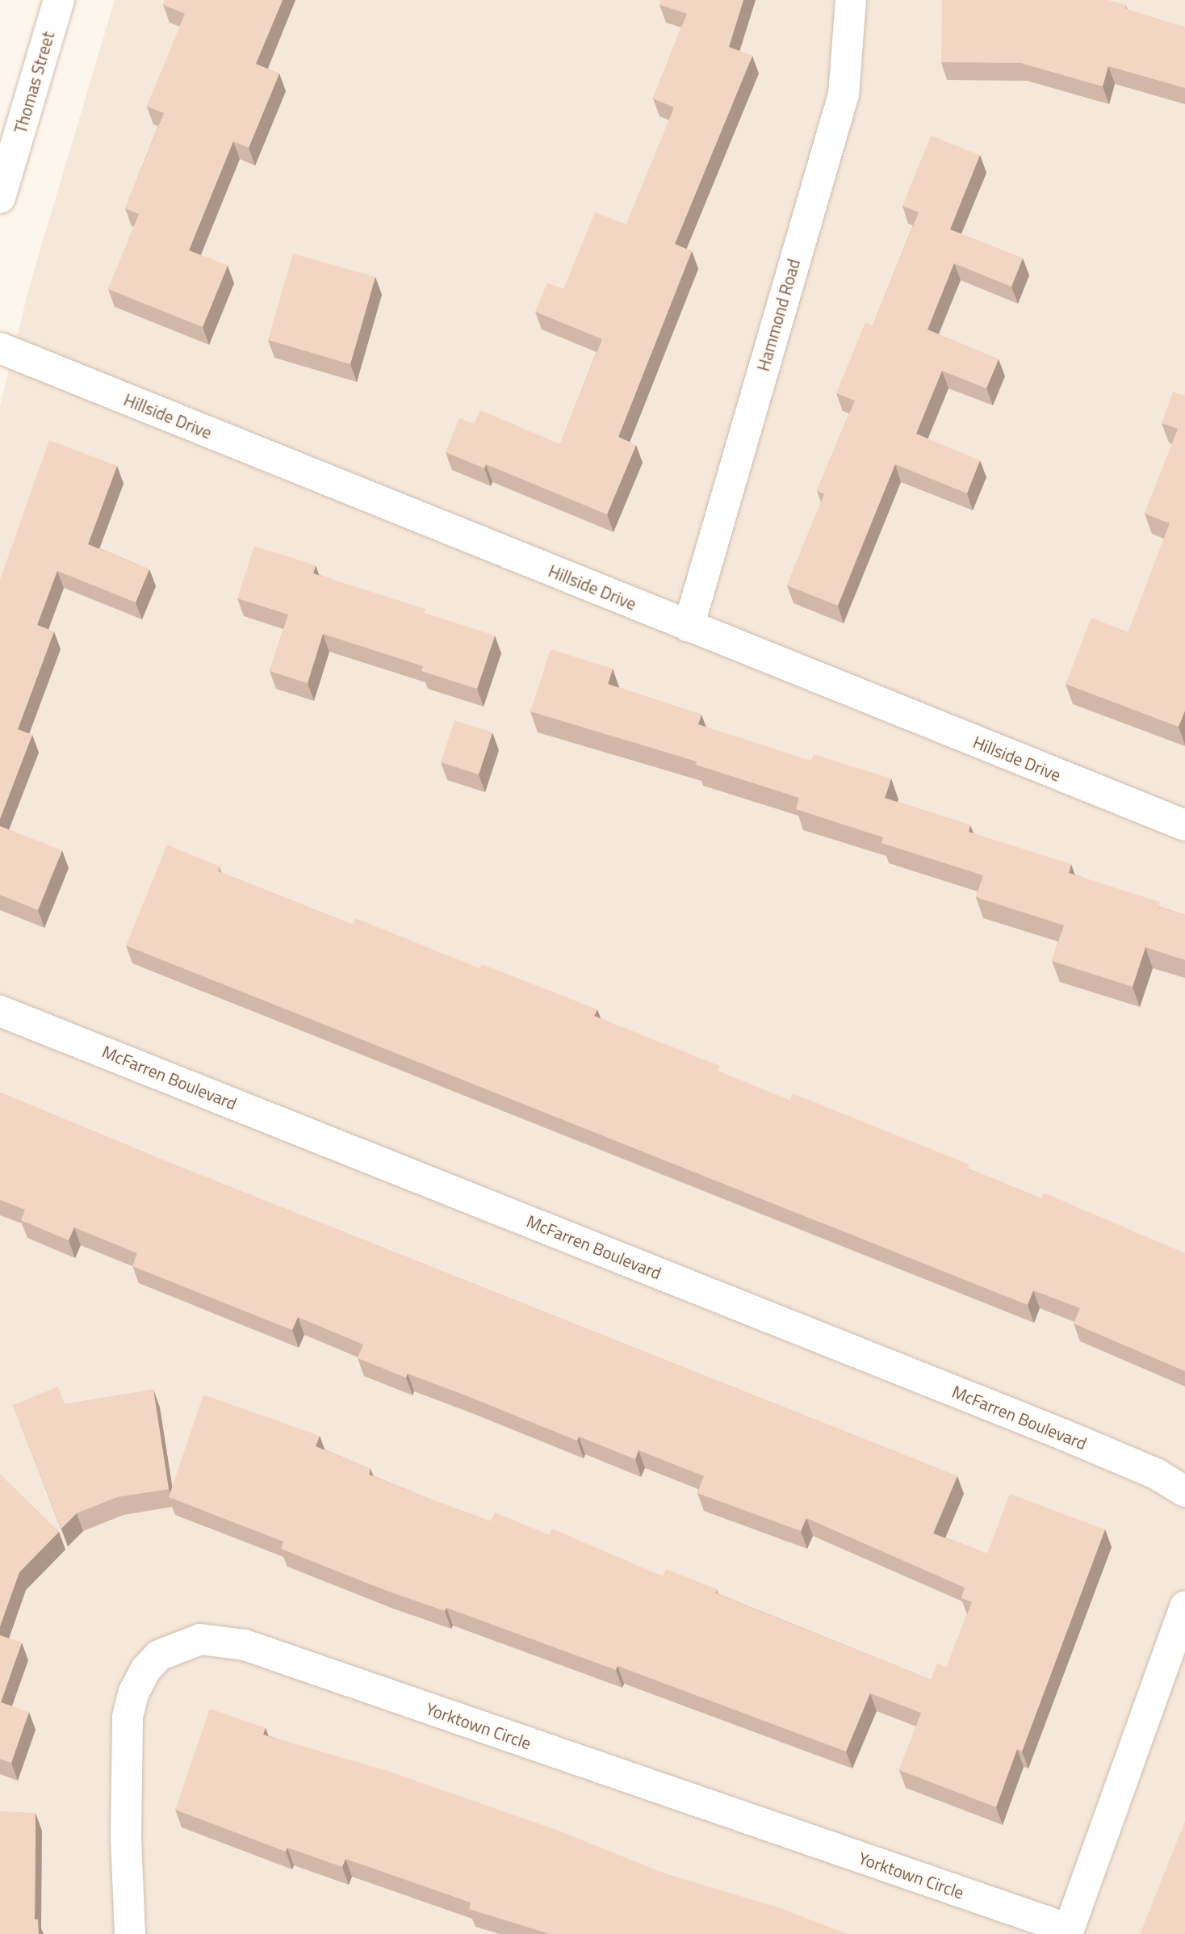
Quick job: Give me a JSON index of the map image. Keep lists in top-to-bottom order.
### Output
{
  "streets": {
    "street": [
      "Thomas Street",
      "Hammond Road",
      "Hillside Drive",
      "McFarren Boulevard",
      "Yorktown Circle"
    ]
  },
  "crossings": [
    ["Hammond Road", "Hillside Drive"]
  ]
}
